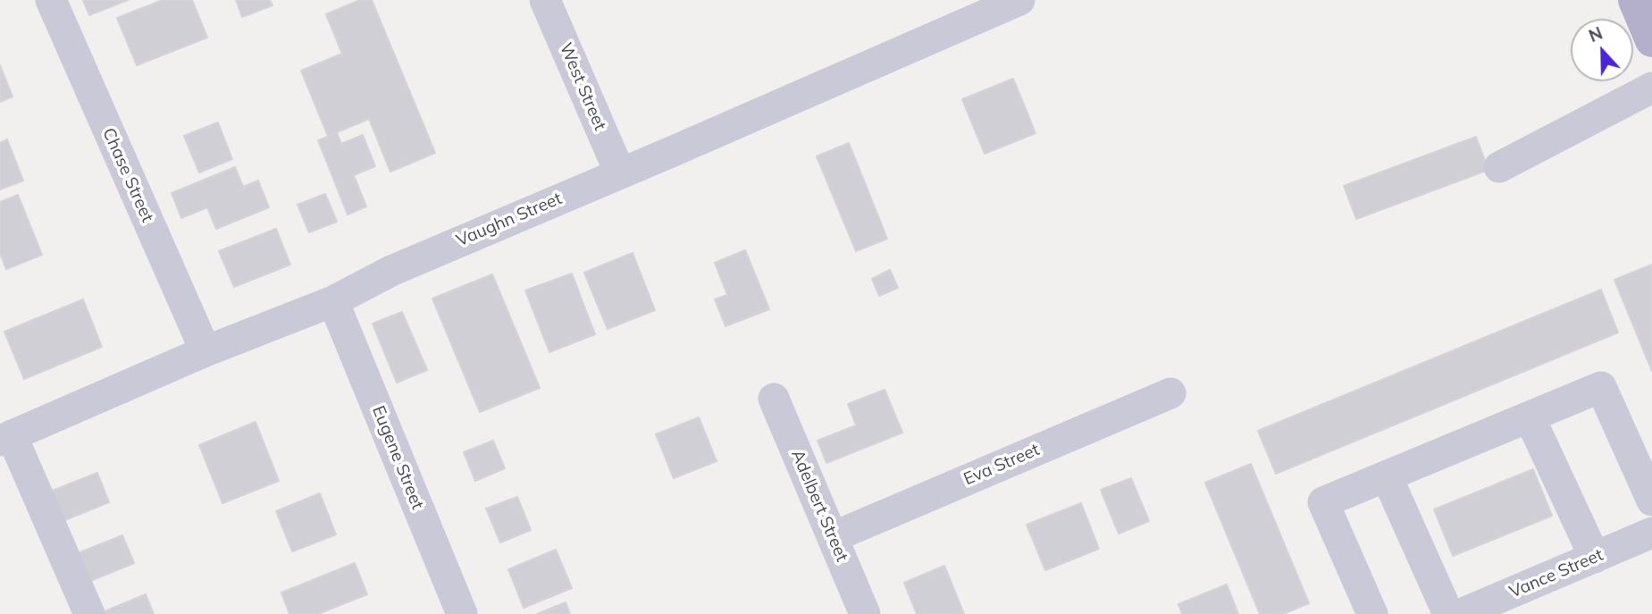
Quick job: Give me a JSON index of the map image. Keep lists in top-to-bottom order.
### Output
{
  "streets": {
    "street": [
      "West Street",
      "Chase Street",
      "Vaughn Street",
      "Eugene Street",
      "Eva Street",
      "Adelbert Street",
      "Vance Street"
    ]
  },
  "crossings": [
    ["West Street", "Vaughn Street"],
    ["Chase Street", "Vaughn Street"],
    ["Vaughn Street", "Eugene Street"],
    ["Eva Street", "Adelbert Street"]
  ],
  "north": "top"
}
